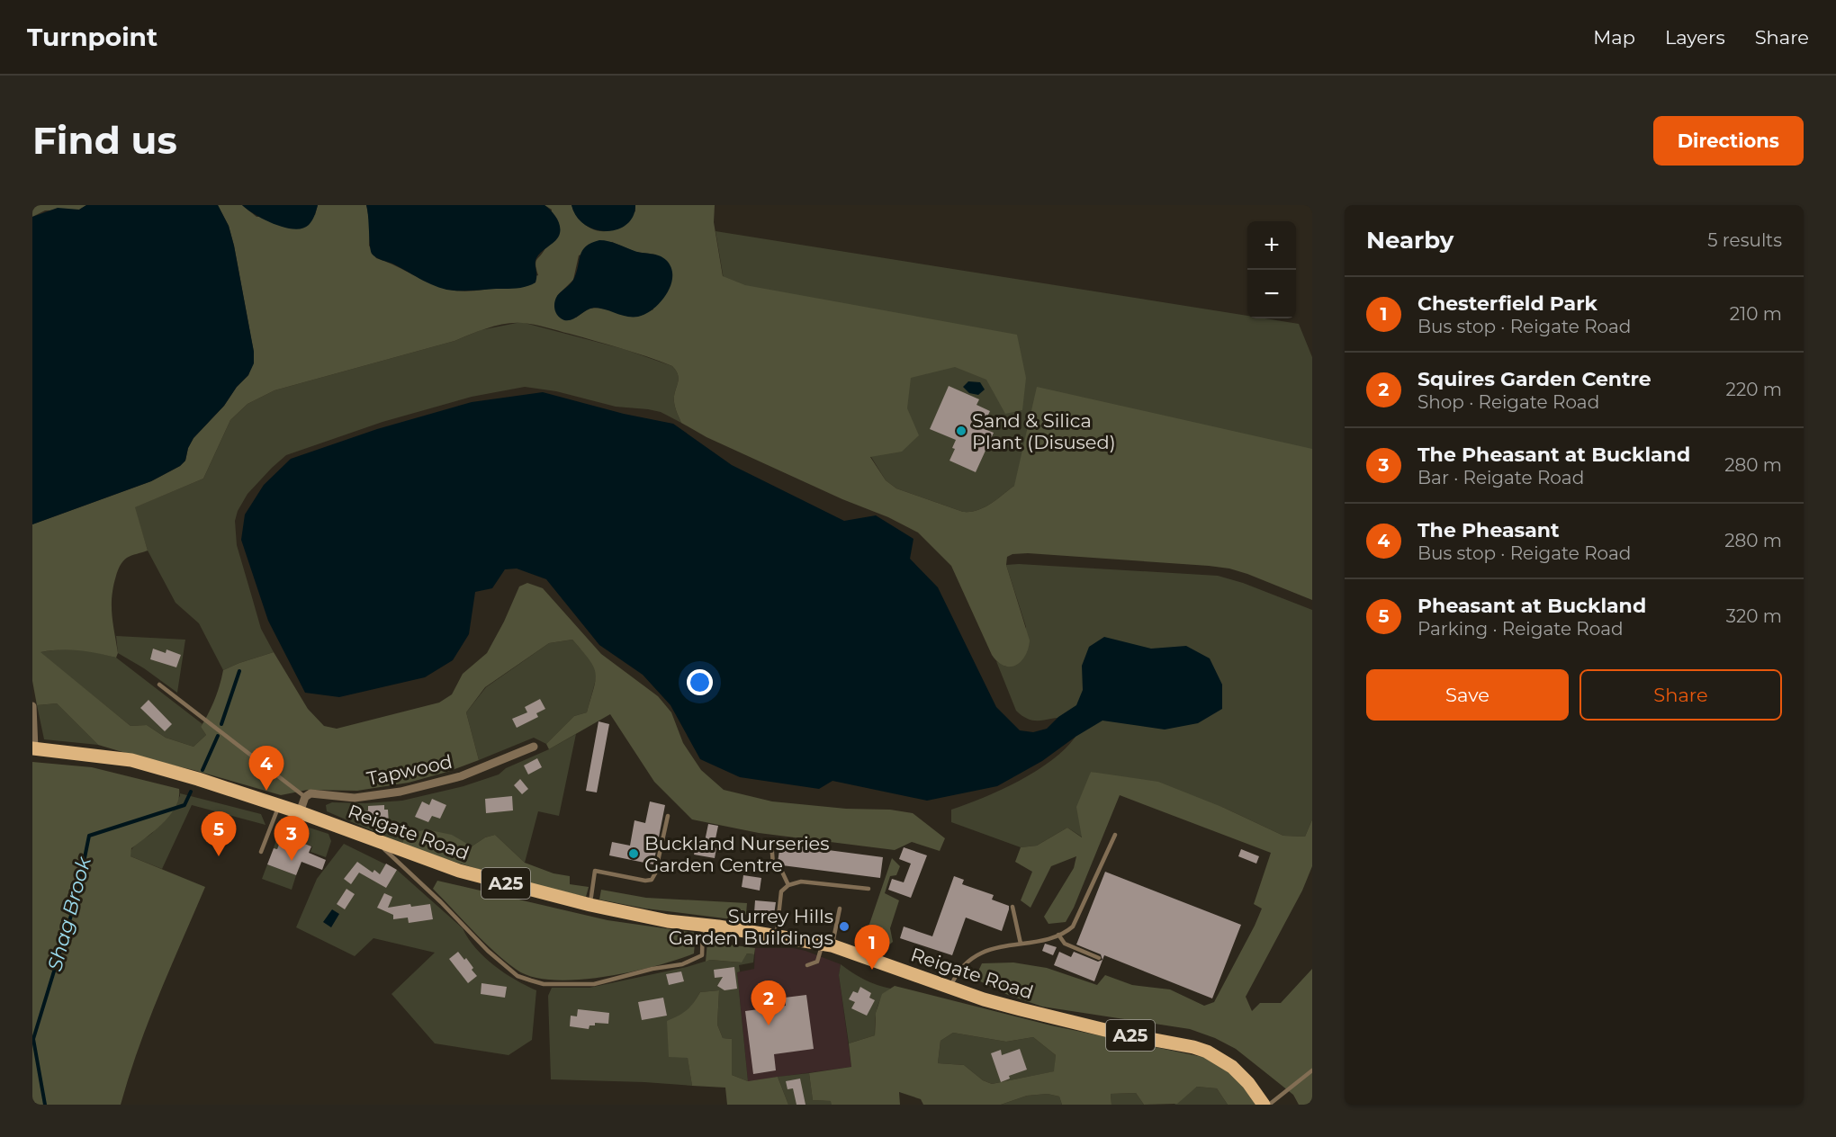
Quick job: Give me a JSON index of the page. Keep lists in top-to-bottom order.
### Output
{
  "streets": {
    "main road": ["Reigate Road", "A25"],
    "street": ["Tapwood"]
  },
  "water": ["Shag Brook"],
  "places": ["Sand & Silica Plant (Disused)", "Buckland Nurseries Garden Centre", "Surrey Hills Garden Buildings"],
  "page": {
    "header": "Turnpoint",
    "nav": ["Map", "Layers", "Share"],
    "buttons": [
      "Directions",
      ["Save", "Share"]
    ],
    "title": "Find us",
    "heading": ["Nearby", "5 results"],
    "map_buttons": ["+", "−"],
    "list": [
      {
        "mark": "1",
        "name": "Chesterfield Park",
        "note": "Bus stop · Reigate Road",
        "value": "210 m"
      },
      {
        "mark": "2",
        "name": "Squires Garden Centre",
        "note": "Shop · Reigate Road",
        "value": "220 m"
      },
      {
        "mark": "3",
        "name": "The Pheasant at Buckland",
        "note": "Bar · Reigate Road",
        "value": "280 m"
      },
      {
        "mark": "4",
        "name": "The Pheasant",
        "note": "Bus stop · Reigate Road",
        "value": "280 m"
      },
      {
        "mark": "5",
        "name": "Pheasant at Buckland",
        "note": "Parking · Reigate Road",
        "value": "320 m"
      }
    ],
    "pins": [
      "4",
      "5",
      "3",
      "1",
      "2"
    ]
  }
}
